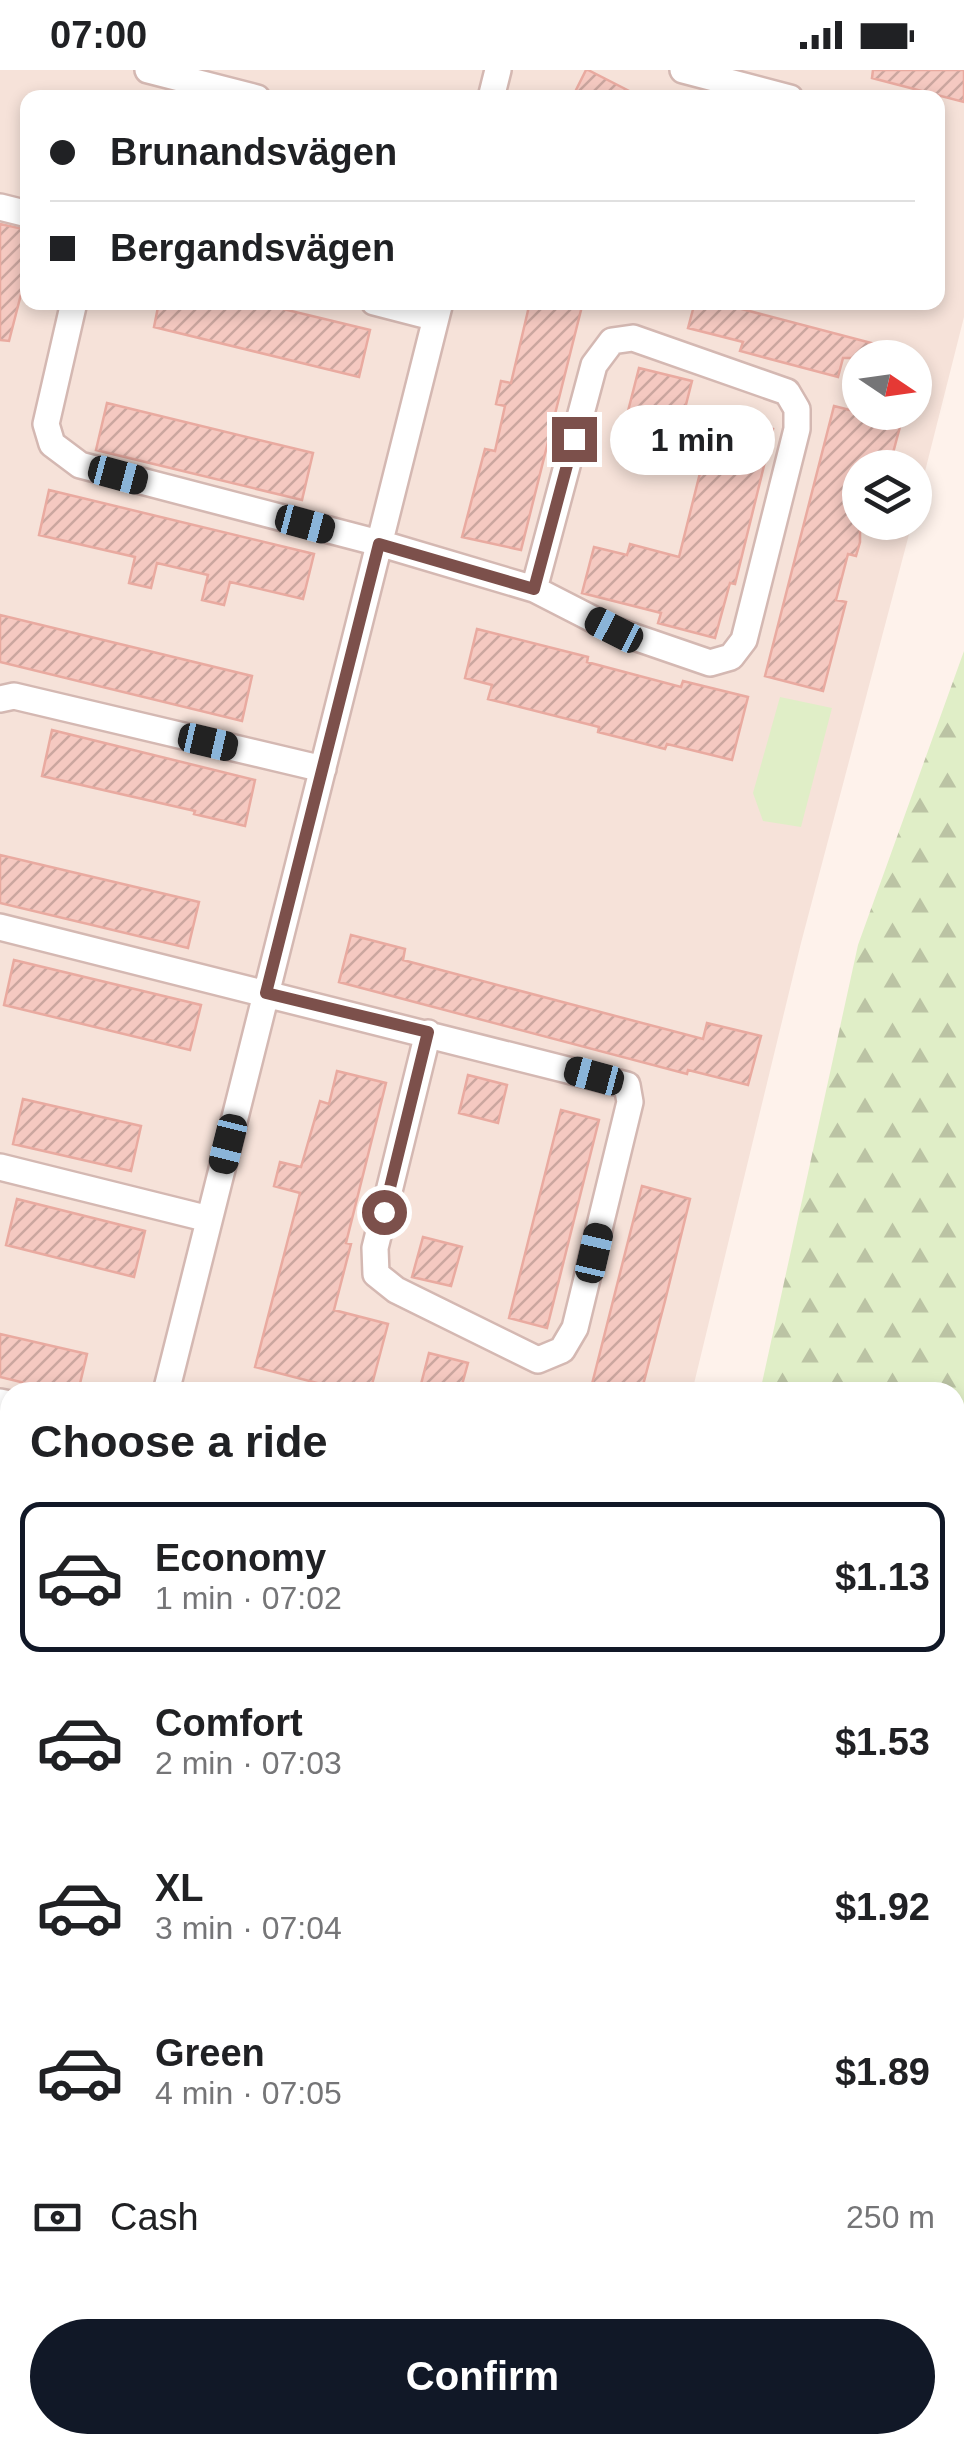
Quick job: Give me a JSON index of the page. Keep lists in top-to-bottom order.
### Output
{
  "north": "right",
  "page": {
    "status": "07:00",
    "banner": ["Brunandsvägen", "Bergandsvägen"],
    "bubble": "1 min",
    "heading": "Choose a ride",
    "list": [
      {
        "name": "Economy",
        "note": "1 min · 07:02",
        "value": "$1.13"
      },
      {
        "name": "Comfort",
        "note": "2 min · 07:03",
        "value": "$1.53"
      },
      {
        "name": "XL",
        "note": "3 min · 07:04",
        "value": "$1.92"
      },
      {
        "name": "Green",
        "note": "4 min · 07:05",
        "value": "$1.89"
      }
    ],
    "pay": ["Cash", "250 m"],
    "buttons": "Confirm"
  }
}
